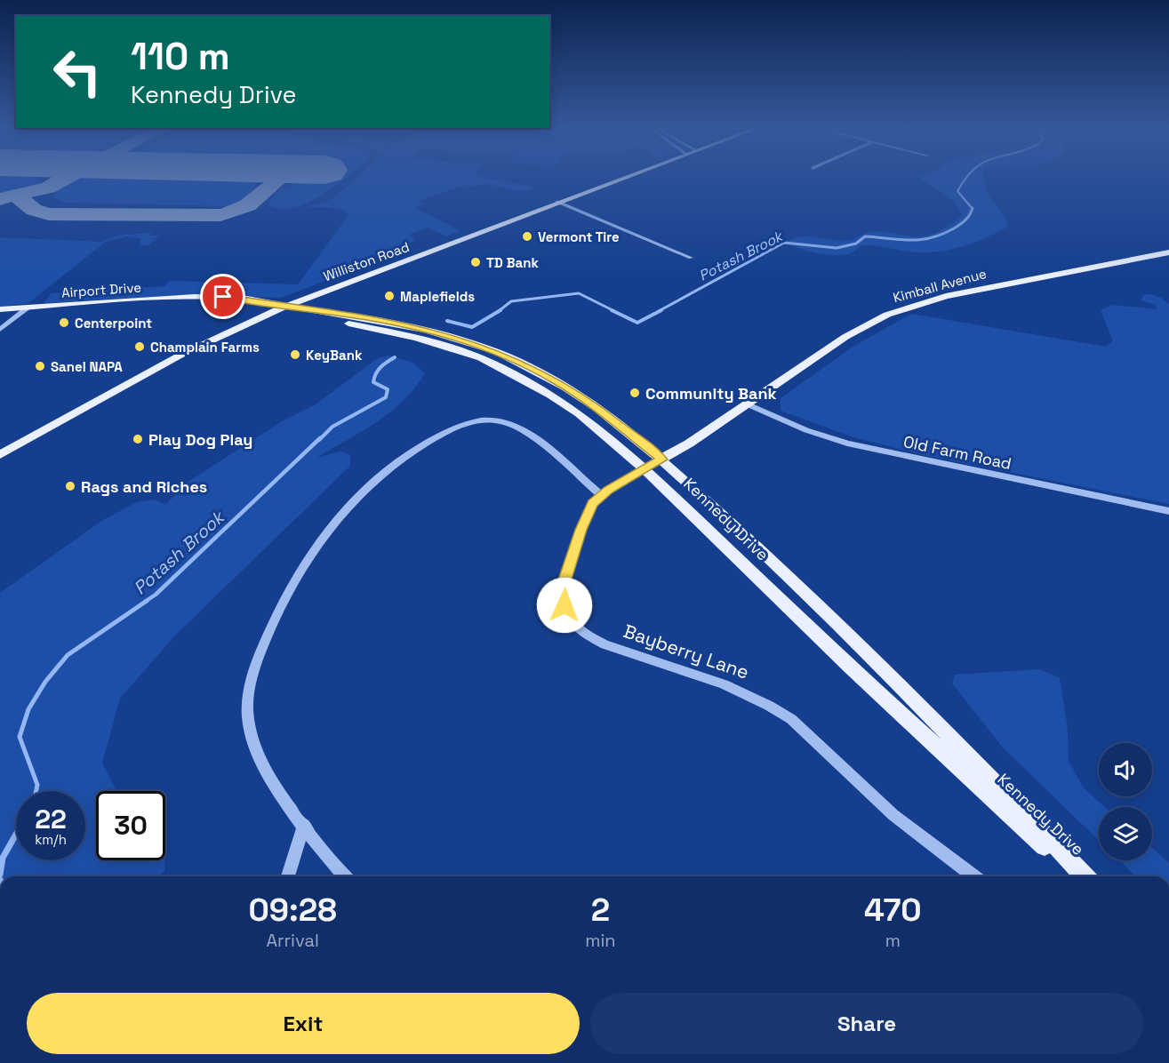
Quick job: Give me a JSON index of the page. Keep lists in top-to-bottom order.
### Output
{
  "streets": {
    "main road": [
      "Williston Road",
      "Kimball Avenue",
      "Airport Drive",
      "Kennedy Drive"
    ],
    "street": ["Old Farm Road", "Bayberry Lane"]
  },
  "crossings": [
    ["Williston Road", "Airport Drive"],
    ["Williston Road", "Kennedy Drive"],
    ["Kimball Avenue", "Old Farm Road"],
    ["Kimball Avenue", "Kennedy Drive"],
    ["Kimball Avenue", "Bayberry Lane"],
    ["Airport Drive", "Kennedy Drive"],
    ["Kennedy Drive", "Bayberry Lane"]
  ],
  "water": ["Potash Brook"],
  "places": [
    "Vermont Tire",
    "TD Bank",
    "Maplefields",
    "Centerpoint",
    "Champlain Farms",
    "KeyBank",
    "Sanel NAPA",
    "Community Bank",
    "Play Dog Play",
    "Rags and Riches"
  ],
  "page": {
    "turn": ["110 m", "Kennedy Drive"],
    "speed": "22 km/h",
    "limit": "30",
    "eta": [
      "09:28",
      "Arrival",
      "2",
      "min",
      "470",
      "m"
    ],
    "buttons": ["Exit", "Share"]
  }
}
